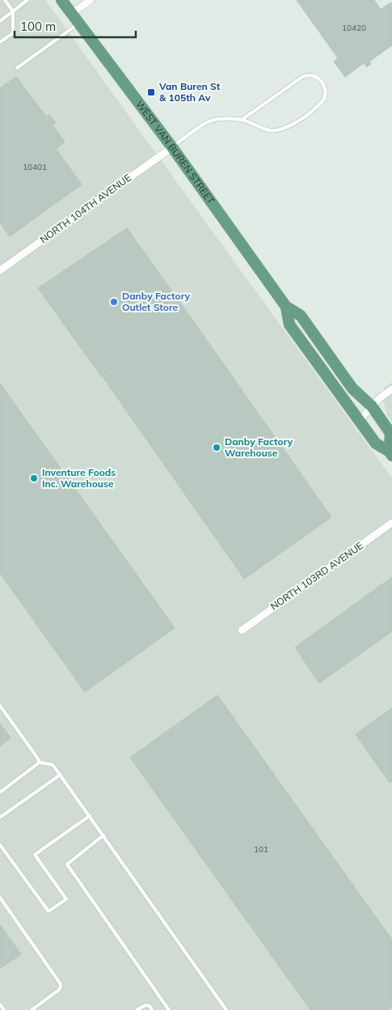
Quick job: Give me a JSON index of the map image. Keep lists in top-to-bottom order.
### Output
{
  "streets": {
    "main road": ["WEST VAN BUREN STREET"],
    "street": ["NORTH 104TH AVENUE", "NORTH 103RD AVENUE"]
  },
  "crossings": [
    ["WEST VAN BUREN STREET", "NORTH 104TH AVENUE"]
  ],
  "places": {
    "transit": ["Van Buren St & 105th Av"],
    "other": ["Danby Factory Outlet Store", "Danby Factory Warehouse", "Inventure Foods Inc. Warehouse"]
  },
  "house_numbers": ["10420", "10401", "101"],
  "scale_bar": "100 m"
}
